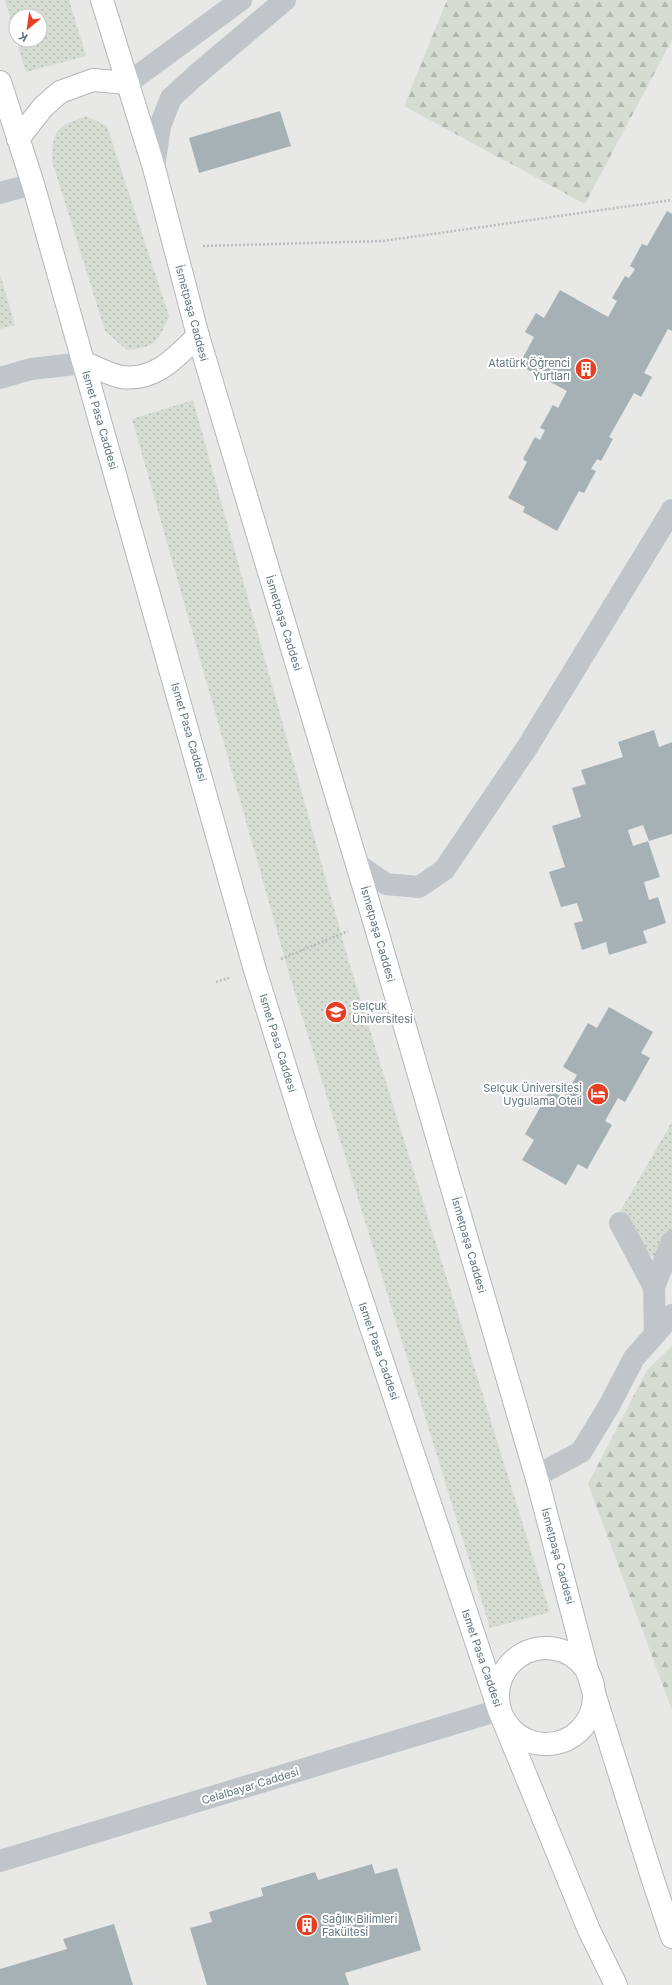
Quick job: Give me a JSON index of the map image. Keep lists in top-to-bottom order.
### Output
{
  "streets": {
    "main road": ["İsmetpaşa Caddesi", "Ismet Pasa Caddesi"],
    "street": ["Celalbayar Caddesi"]
  },
  "crossings": [
    ["İsmetpaşa Caddesi", "Ismet Pasa Caddesi"],
    ["İsmetpaşa Caddesi", "Celalbayar Caddesi"],
    ["Ismet Pasa Caddesi", "Celalbayar Caddesi"]
  ],
  "places": {
    "building": ["Atatürk Öğrenci Yurtları", "Sağlık Bilimleri Fakültesi"],
    "school or university": ["Selçuk Üniversitesi"],
    "hotel": ["Selçuk Üniversitesi Uygulama Oteli"]
  },
  "north": "bottom left"
}
